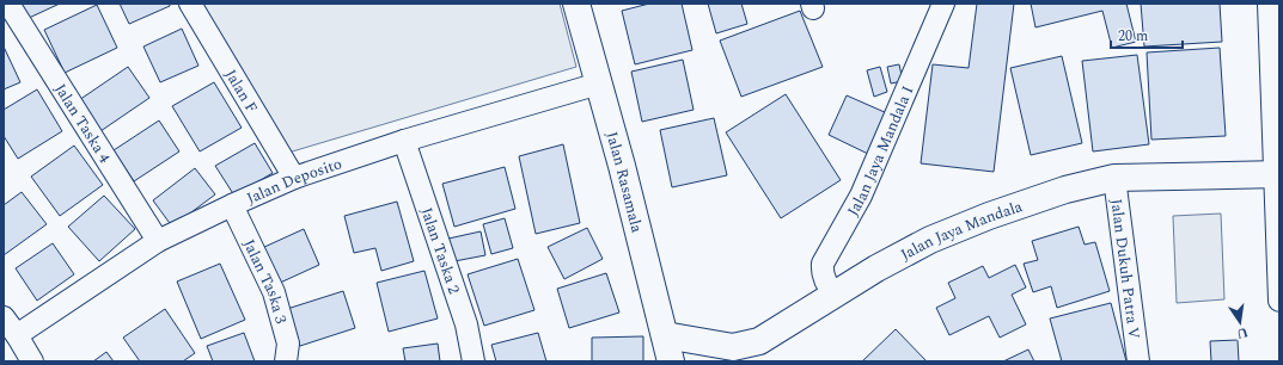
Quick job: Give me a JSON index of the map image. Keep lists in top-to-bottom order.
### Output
{
  "streets": {
    "street": [
      "Jalan F",
      "Jalan Taska 4",
      "Jalan Jaya Mandala I",
      "Jalan Deposito",
      "Jalan Rasamala",
      "Jalan Jaya Mandala",
      "Jalan Taska 2",
      "Jalan Dukuh Patra V",
      "Jalan Taska 3"
    ]
  },
  "crossings": [
    ["Jalan F", "Jalan Deposito"],
    ["Jalan Taska 4", "Jalan Deposito"],
    ["Jalan Jaya Mandala I", "Jalan Jaya Mandala"],
    ["Jalan Deposito", "Jalan Rasamala"],
    ["Jalan Deposito", "Jalan Taska 2"],
    ["Jalan Deposito", "Jalan Taska 3"],
    ["Jalan Rasamala", "Jalan Jaya Mandala"],
    ["Jalan Jaya Mandala", "Jalan Dukuh Patra V"]
  ],
  "scale_bar": "20 m",
  "north": "bottom"
}
